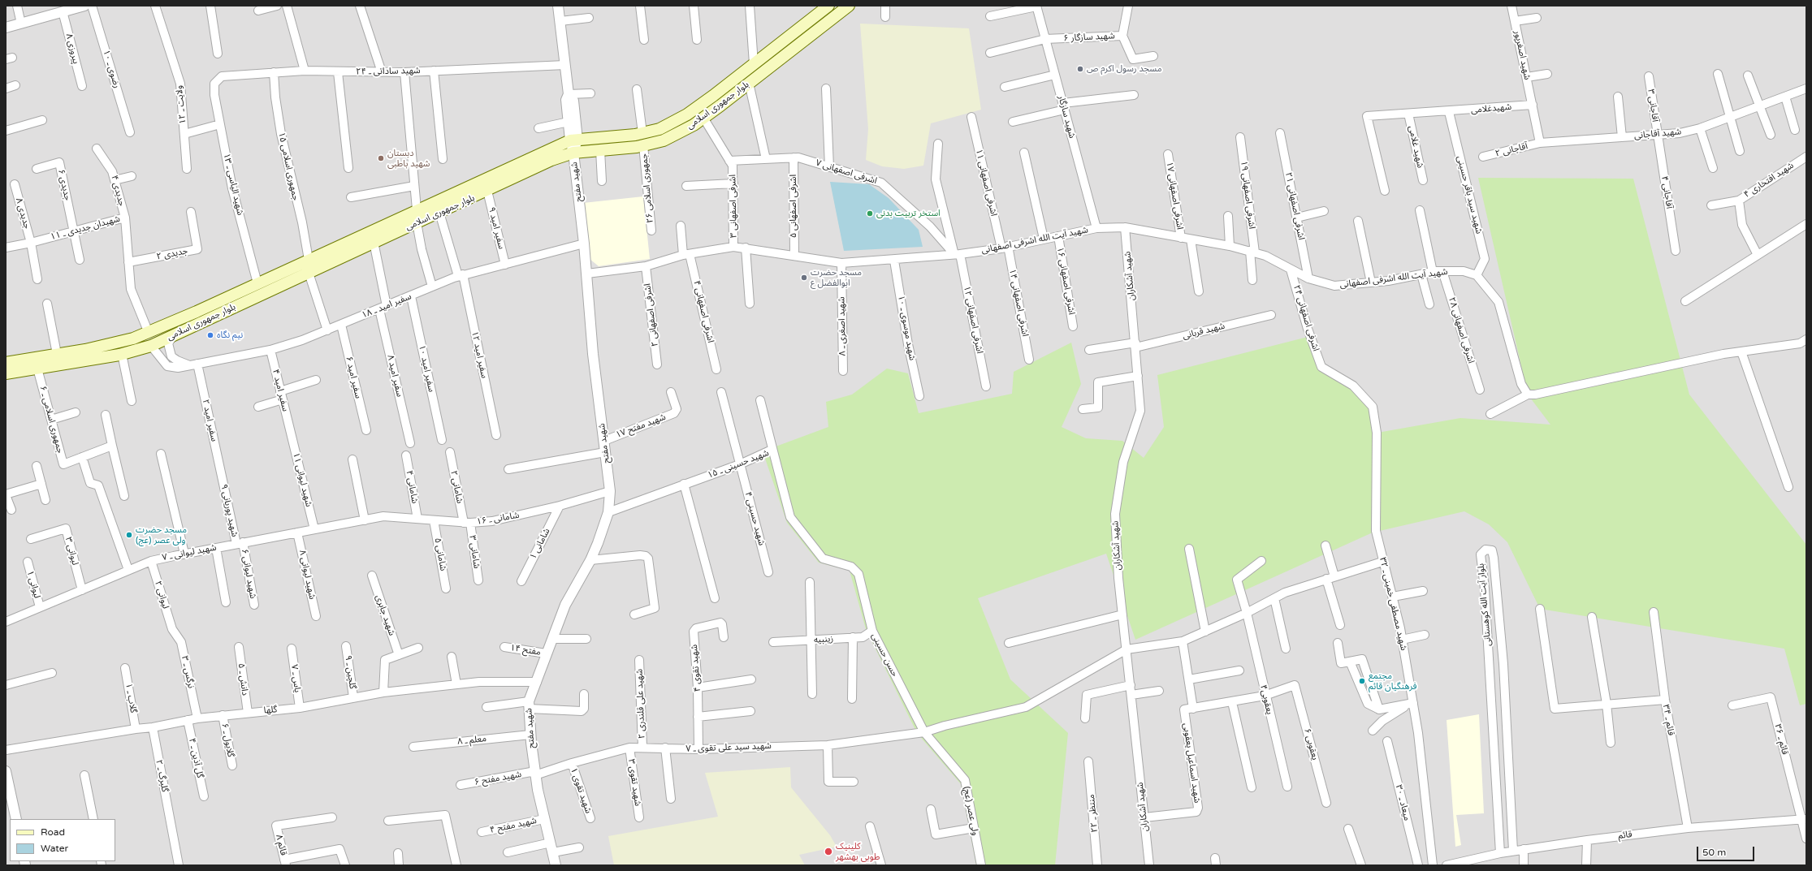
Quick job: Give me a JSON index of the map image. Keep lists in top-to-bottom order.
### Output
{
  "streets": {
    "main road": ["بلوار جمهوری اسلامی"],
    "street": [
      "شهید سازگار ۶",
      "پیروزی ۸",
      "شهید اصغرپور",
      "رضوی ـ ۱۰",
      "شهید ساداتی ـ ۲۴",
      "ولایت ـ ۱۲",
      "آقاجانی ۳",
      "شهیدغلامی",
      "شهید سازگار",
      "شهید آقاجانی",
      "شهید غلامی",
      "آقاجانی ۲",
      "جمهوری اسلامی ۱۵",
      "اشرفی اصفهانی ۷",
      "شهید افتخاری ۴",
      "شهید مفتح",
      "اشرفی اصفهانی ۱۱",
      "شهید الیاسی ـ ۱۳",
      "جدیدی ۶",
      "جمهوری اسلامی ۲۶",
      "جدیدی ۴",
      "آقاجانی ۴",
      "اشرفی اصفهانی ۱۹",
      "شهید سید باقر حسینی",
      "اشرفی اصفهانی ۱۷",
      "اشرفی اصفهانی ۳",
      "اشرفی اصفهانی ۵",
      "اشرفی اصفهانی ۲۱",
      "جدیدی ۸",
      "شهیدان جدیدی ـ ۱۱",
      "سفیر امید ۹",
      "شهید آیت الله اشرفی اصفهانی",
      "جدیدی ۲",
      "شهید آشکاران",
      "اشرفی اصفهانی ۱۶",
      "اشرفی اصفهانی ۱۴",
      "سفیر امید ـ ۱۸",
      "اشرفی اصفهانی ۴",
      "اشرفی اصفهانی ۲",
      "اشرفی اصفهانی ۲۴",
      "اشرفی اصفهانی ۱۲",
      "شهید اصغری ـ ۸",
      "شهید موسوی ـ ۱۰",
      "اشرفی اصفهانی ۲۸",
      "شهید قربانی",
      "سفیر امید ۱۲",
      "سفیر امید ۱۰",
      "سفیر امید ۸",
      "سفیر امید ۶",
      "سفیر امید ۴",
      "جمهوری اسلامی ـ ۶",
      "سفیر امید ۲",
      "شهید مفتح ۱۷",
      "شهید حسینی ـ ۱۵",
      "شهید لیوانی ۱۱",
      "شامانی ۴",
      "شامانی ۲",
      "شهید پوریانی ۹",
      "شامانی ـ ۱۶",
      "شهید حسینی ۴",
      "شامانی ۱",
      "لیوانی ۳",
      "شامانی ۳",
      "شهید لیوانی ـ ۷",
      "شامانی ۵",
      "شهید لیوانی ۶",
      "شهید لیوانی ۸",
      "لیوانی ۱",
      "لیوانی ۲",
      "شهید مصطفی خمینی ـ ۳۲",
      "بلوار آیت الله کوهستانی",
      "شهید جابری",
      "زینبیه",
      "مفتح ۱۴",
      "حسن حسینی",
      "شهید تقوی ۴",
      "نرگس ـ ۳",
      "گلچین ـ ۹",
      "یاس ـ ۷",
      "دانش ـ ۵",
      "گلاب ـ ۱",
      "یعقوبی۴",
      "شهید علی قلندری ۲",
      "گلها",
      "قائم ـ ۳۴",
      "قائم ـ ۳۶",
      "گلایول ـ ۶",
      "معلم ـ ۸",
      "یعقوبی ۶",
      "شهید سید علی تقوی ـ ۷",
      "گل آذین ـ ۴",
      "شهید اسماعیل یعقوبی",
      "گلبرگ ـ ۲",
      "شهید مفتح ۶",
      "شهید تقوی ۳",
      "شهید تقوی ۱",
      "میعاد ـ ۳۰",
      "ولی عصر (عج)",
      "منتظر ـ ۲۲",
      "شهید مفتح ۴",
      "قائم",
      "قائم ۸"
    ]
  },
  "crossings": [
    ["شهید سازگار ۶", "شهید سازگار"],
    ["شهید اصغرپور", "شهیدغلامی"],
    ["شهید ساداتی ـ ۲۴", "جمهوری اسلامی ۱۵"],
    ["شهید ساداتی ـ ۲۴", "شهید مفتح"],
    ["شهید ساداتی ـ ۲۴", "شهید الیاسی ـ ۱۳"],
    ["بلوار جمهوری اسلامی", "جمهوری اسلامی ۱۵"],
    ["بلوار جمهوری اسلامی", "شهید مفتح"],
    ["بلوار جمهوری اسلامی", "شهید الیاسی ـ ۱۳"],
    ["بلوار جمهوری اسلامی", "جمهوری اسلامی ۲۶"],
    ["بلوار جمهوری اسلامی", "شهیدان جدیدی ـ ۱۱"],
    ["بلوار جمهوری اسلامی", "سفیر امید ۹"],
    ["بلوار جمهوری اسلامی", "سفیر امید ـ ۱۸"],
    ["بلوار جمهوری اسلامی", "سفیر امید ۱۲"],
    ["بلوار جمهوری اسلامی", "سفیر امید ۸"],
    ["بلوار جمهوری اسلامی", "جمهوری اسلامی ـ ۶"],
    ["آقاجانی ۳", "شهید آقاجانی"],
    ["آقاجانی ۳", "آقاجانی ۴"],
    ["شهیدغلامی", "شهید غلامی"],
    ["شهیدغلامی", "شهید سید باقر حسینی"],
    ["شهید سازگار", "شهید آیت الله اشرفی اصفهانی"],
    ["شهید آقاجانی", "آقاجانی ۲"],
    ["شهید آقاجانی", "آقاجانی ۴"],
    ["اشرفی اصفهانی ۷", "اشرفی اصفهانی ۳"],
    ["اشرفی اصفهانی ۷", "اشرفی اصفهانی ۵"],
    ["اشرفی اصفهانی ۷", "شهید آیت الله اشرفی اصفهانی"],
    ["اشرفی اصفهانی ۷", "اشرفی اصفهانی ۱۲"],
    ["شهید مفتح", "شهید آیت الله اشرفی اصفهانی"],
    ["شهید مفتح", "سفیر امید ـ ۱۸"],
    ["شهید مفتح", "شهید مفتح ۱۷"],
    ["شهید مفتح", "شهید حسینی ـ ۱۵"],
    ["شهید مفتح", "شامانی ـ ۱۶"],
    ["شهید مفتح", "مفتح ۱۴"],
    ["شهید مفتح", "گلها"],
    ["شهید مفتح", "معلم ـ ۸"],
    ["شهید مفتح", "شهید سید علی تقوی ـ ۷"],
    ["شهید مفتح", "شهید مفتح ۶"],
    ["شهید مفتح", "شهید مفتح ۴"],
    ["اشرفی اصفهانی ۱۱", "شهید آیت الله اشرفی اصفهانی"],
    ["اشرفی اصفهانی ۱۱", "اشرفی اصفهانی ۱۴"],
    ["جدیدی ۶", "شهیدان جدیدی ـ ۱۱"],
    ["جدیدی ۴", "شهیدان جدیدی ـ ۱۱"],
    ["اشرفی اصفهانی ۱۹", "شهید آیت الله اشرفی اصفهانی"],
    ["شهید سید باقر حسینی", "شهید آیت الله اشرفی اصفهانی"],
    ["اشرفی اصفهانی ۱۷", "شهید آیت الله اشرفی اصفهانی"],
    ["اشرفی اصفهانی ۳", "شهید آیت الله اشرفی اصفهانی"],
    ["اشرفی اصفهانی ۵", "شهید آیت الله اشرفی اصفهانی"],
    ["اشرفی اصفهانی ۲۱", "شهید آیت الله اشرفی اصفهانی"],
    ["جدیدی ۸", "شهیدان جدیدی ـ ۱۱"],
    ["شهیدان جدیدی ـ ۱۱", "جدیدی ۲"],
    ["سفیر امید ۹", "سفیر امید ـ ۱۸"],
    ["شهید آیت الله اشرفی اصفهانی", "شهید آشکاران"],
    ["شهید آیت الله اشرفی اصفهانی", "اشرفی اصفهانی ۱۶"],
    ["شهید آیت الله اشرفی اصفهانی", "اشرفی اصفهانی ۱۴"],
    ["شهید آیت الله اشرفی اصفهانی", "اشرفی اصفهانی ۴"],
    ["شهید آیت الله اشرفی اصفهانی", "اشرفی اصفهانی ۲"],
    ["شهید آیت الله اشرفی اصفهانی", "اشرفی اصفهانی ۲۴"],
    ["شهید آیت الله اشرفی اصفهانی", "اشرفی اصفهانی ۱۲"],
    ["شهید آیت الله اشرفی اصفهانی", "شهید اصغری ـ ۸"],
    ["شهید آیت الله اشرفی اصفهانی", "شهید موسوی ـ ۱۰"],
    ["شهید آیت الله اشرفی اصفهانی", "اشرفی اصفهانی ۲۸"],
    ["شهید آشکاران", "شهید قربانی"],
    ["شهید آشکاران", "شهید سید علی تقوی ـ ۷"],
    ["شهید آشکاران", "شهید اسماعیل یعقوبی"],
    ["سفیر امید ـ ۱۸", "سفیر امید ۱۲"],
    ["سفیر امید ـ ۱۸", "سفیر امید ۱۰"],
    ["سفیر امید ـ ۱۸", "سفیر امید ۸"],
    ["سفیر امید ـ ۱۸", "سفیر امید ۶"],
    ["سفیر امید ـ ۱۸", "سفیر امید ۴"],
    ["سفیر امید ـ ۱۸", "سفیر امید ۲"],
    ["اشرفی اصفهانی ۲۴", "شهید مصطفی خمینی ـ ۳۲"],
    ["سفیر امید ۴", "شهید لیوانی ۱۱"],
    ["سفیر امید ۲", "شهید پوریانی ۹"],
    ["شهید حسینی ـ ۱۵", "شهید حسینی ۴"],
    ["شهید حسینی ـ ۱۵", "حسن حسینی"],
    ["شهید لیوانی ۱۱", "شهید لیوانی ـ ۷"],
    ["شامانی ۴", "شامانی ـ ۱۶"],
    ["شامانی ۲", "شامانی ـ ۱۶"],
    ["شامانی ۲", "شامانی ۳"],
    ["شهید پوریانی ۹", "شهید لیوانی ـ ۷"],
    ["شهید پوریانی ۹", "شهید لیوانی ۶"],
    ["شامانی ـ ۱۶", "شامانی ۱"],
    ["شامانی ـ ۱۶", "شامانی ۳"],
    ["شامانی ـ ۱۶", "شهید لیوانی ـ ۷"],
    ["شامانی ـ ۱۶", "شامانی ۵"],
    ["لیوانی ۳", "شهید لیوانی ـ ۷"],
    ["شهید لیوانی ـ ۷", "شهید لیوانی ۶"],
    ["شهید لیوانی ـ ۷", "شهید لیوانی ۸"],
    ["شهید لیوانی ـ ۷", "لیوانی ۱"],
    ["شهید لیوانی ـ ۷", "لیوانی ۲"],
    ["لیوانی ۲", "نرگس ـ ۳"],
    ["بلوار آیت الله کوهستانی", "قائم"],
    ["زینبیه", "حسن حسینی"],
    ["حسن حسینی", "شهید سید علی تقوی ـ ۷"],
    ["حسن حسینی", "ولی عصر (عج)"],
    ["شهید تقوی ۴", "شهید سید علی تقوی ـ ۷"],
    ["نرگس ـ ۳", "گلها"],
    ["گلچین ـ ۹", "گلها"],
    ["یاس ـ ۷", "گلها"],
    ["دانش ـ ۵", "گلها"],
    ["گلاب ـ ۱", "گلها"],
    ["یعقوبی۴", "یعقوبی ۶"],
    ["شهید علی قلندری ۲", "شهید سید علی تقوی ـ ۷"],
    ["گلها", "گلایول ـ ۶"],
    ["گلها", "گل آذین ـ ۴"],
    ["گلها", "گلبرگ ـ ۲"],
    ["قائم ـ ۳۴", "قائم"],
    ["قائم ـ ۳۶", "قائم"],
    ["شهید سید علی تقوی ـ ۷", "شهید مفتح ۶"],
    ["شهید سید علی تقوی ـ ۷", "شهید تقوی ۳"],
    ["شهید سید علی تقوی ـ ۷", "شهید تقوی ۱"],
    ["شهید سید علی تقوی ـ ۷", "ولی عصر (عج)"]
  ],
  "places": [
    "مسجد رسول اکرم ص",
    "دبستان شهید باطبی",
    "استخر تربیت بدنی",
    "مسجد حضرت ابوالفضل ع",
    "نیم نگاه",
    "مسجد حضرت ولی عصر (عج)",
    "مجتمع فرهنگیان قائم",
    "کلینیک طوبی بهشهر"
  ],
  "legend": ["Road", "Water"],
  "scale_bar": "50 m"
}
